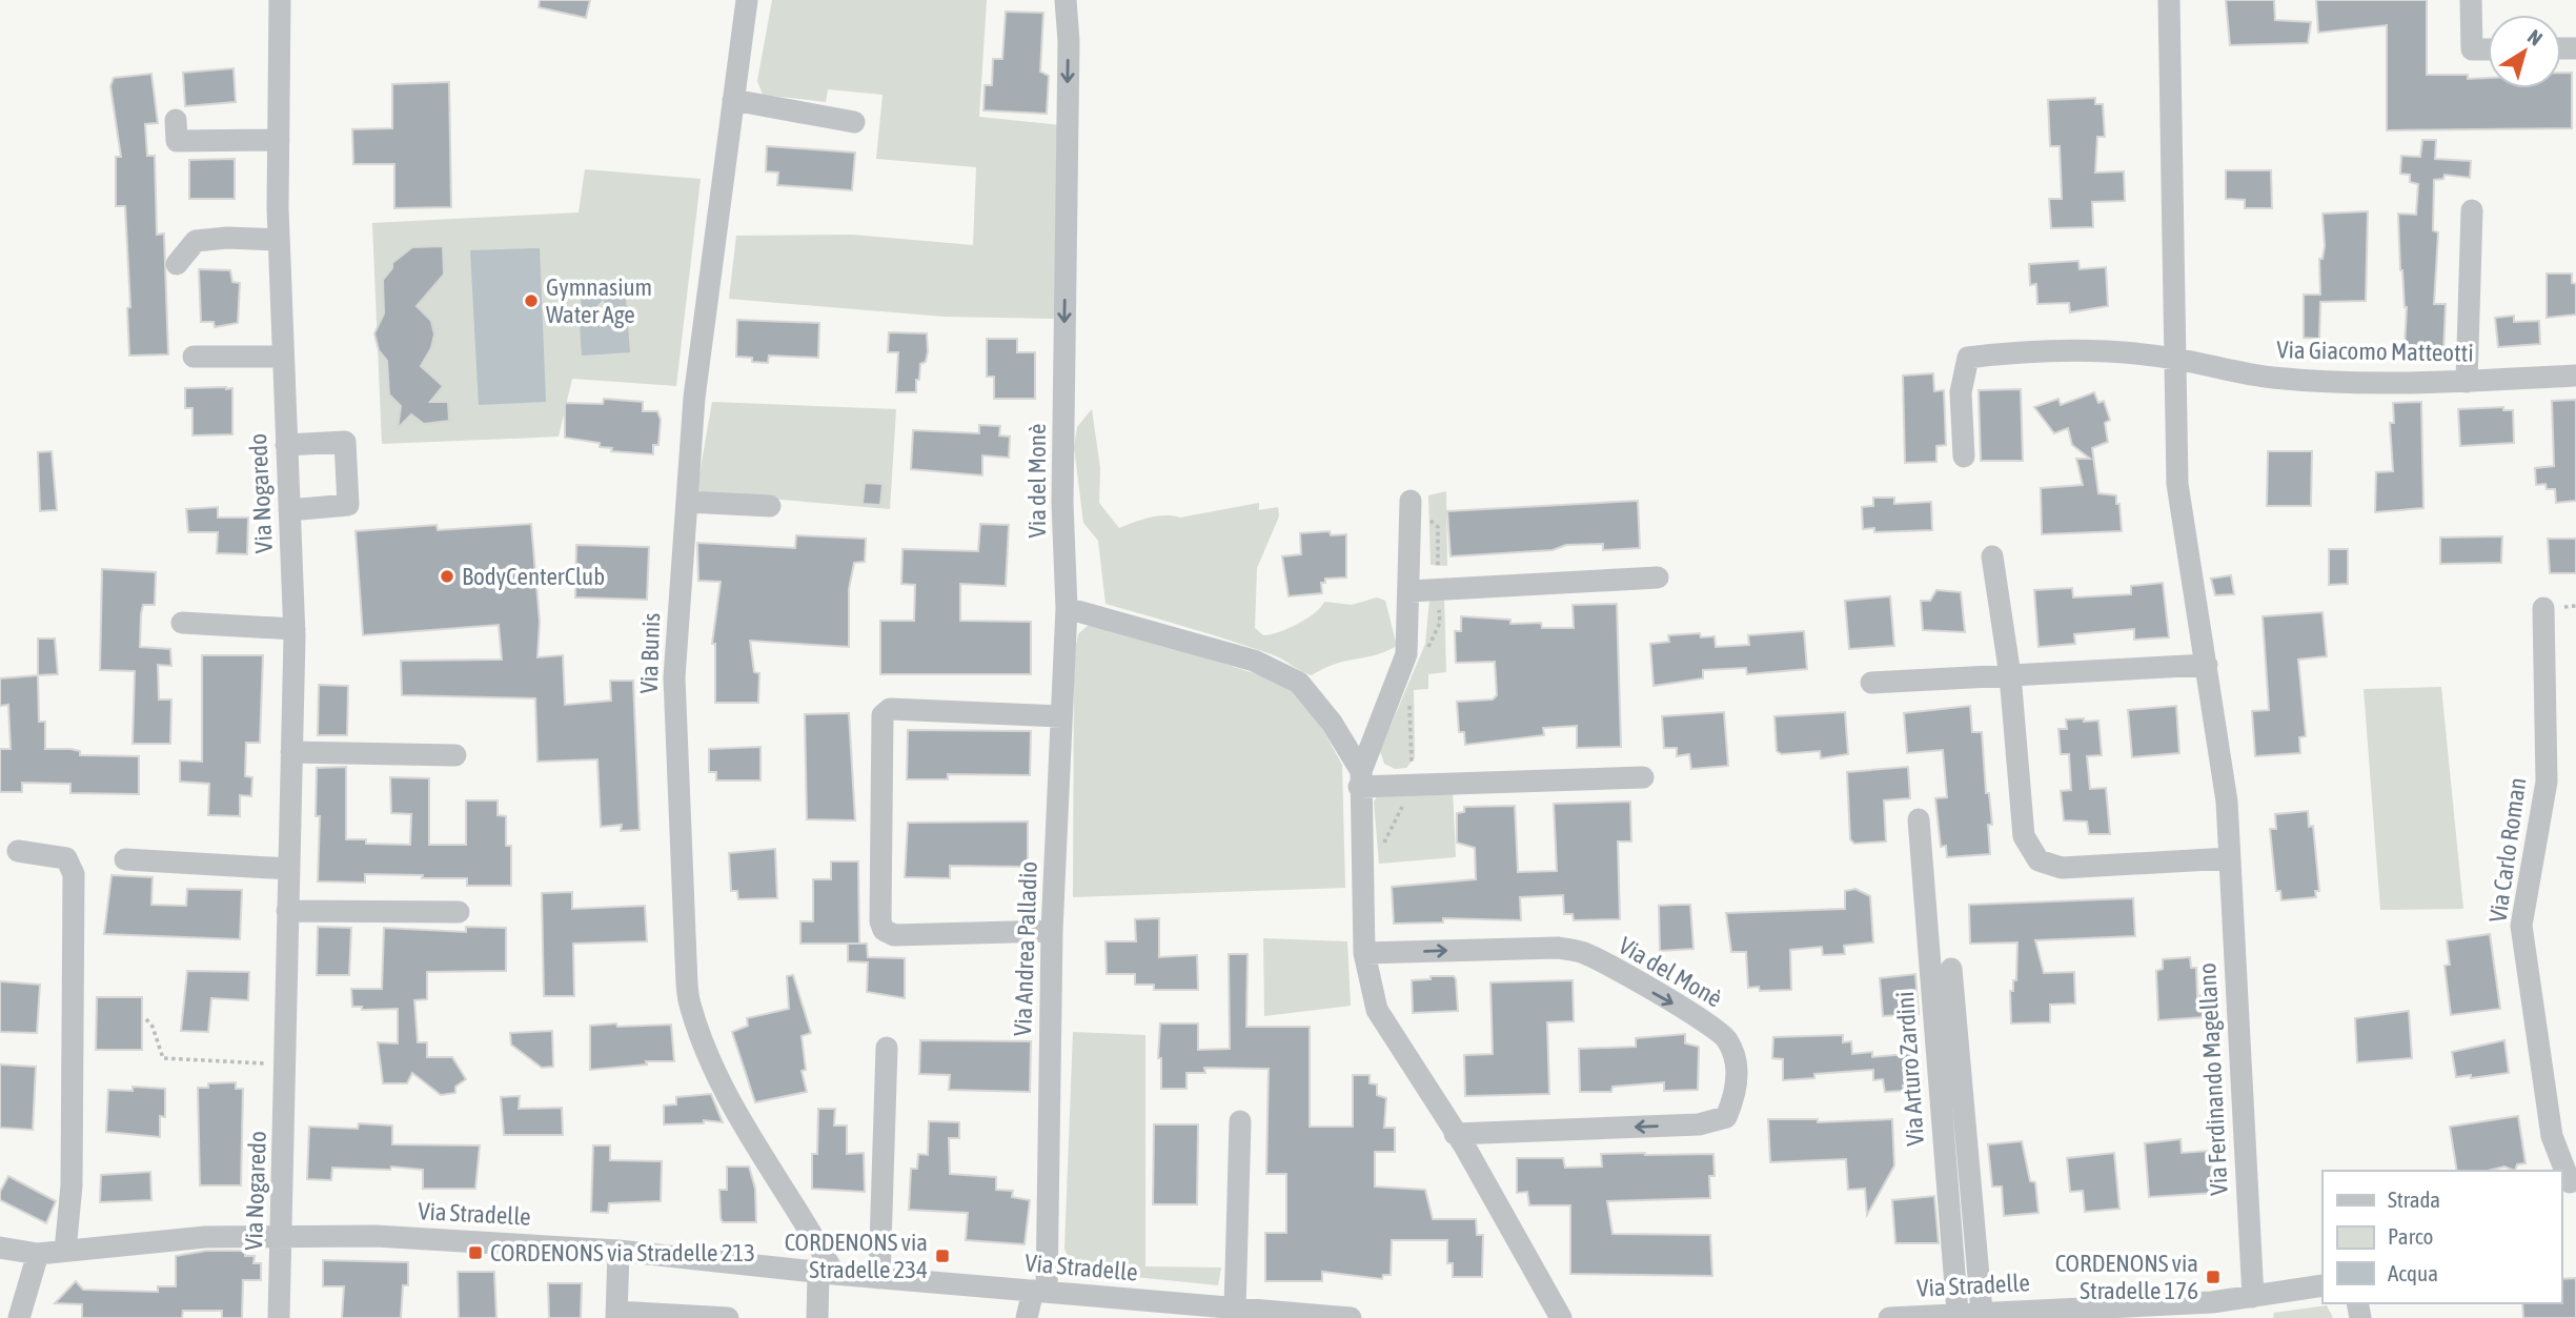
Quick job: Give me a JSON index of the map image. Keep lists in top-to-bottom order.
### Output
{
  "streets": {
    "street": [
      "Via Giacomo Matteotti",
      "Via del Monè",
      "Via Nogaredo",
      "Via Bunis",
      "Via Carlo Roman",
      "Via Andrea Palladio",
      "Via Arturo Zardini",
      "Via Ferdinando Magellano",
      "Via Stradelle"
    ]
  },
  "crossings": [
    ["Via Giacomo Matteotti", "Via Ferdinando Magellano"],
    ["Via del Monè", "Via Andrea Palladio"],
    ["Via Nogaredo", "Via Stradelle"],
    ["Via Bunis", "Via Stradelle"],
    ["Via Andrea Palladio", "Via Stradelle"],
    ["Via Arturo Zardini", "Via Stradelle"],
    ["Via Ferdinando Magellano", "Via Stradelle"]
  ],
  "places": {
    "other": ["Gymnasium Water Age", "BodyCenterClub"],
    "transit": ["CORDENONS via Stradelle 213", "CORDENONS via Stradelle 234", "CORDENONS via Stradelle 176"]
  },
  "legend": ["Strada", "Parco", "Acqua"],
  "north": "top right"
}
